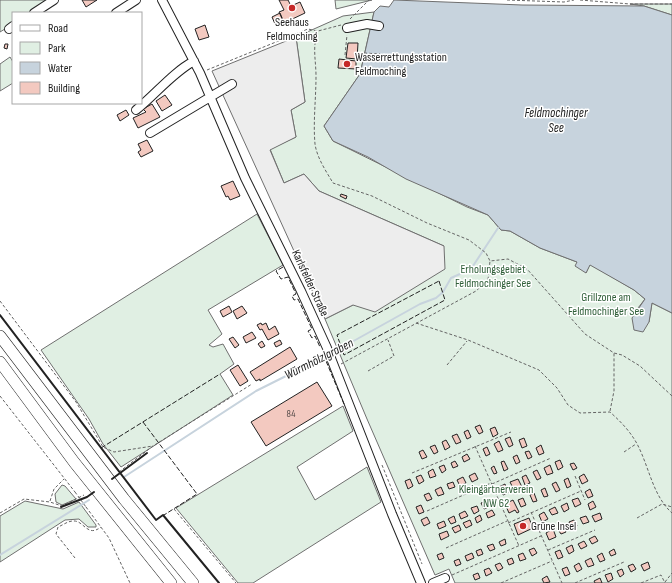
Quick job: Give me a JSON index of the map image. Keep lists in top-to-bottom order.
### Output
{
  "streets": {
    "street": ["Karlsfelder Straße"]
  },
  "water": ["Feldmochinger See", "Würmhölzlgraben"],
  "parks": ["Erholungsgebiet Feldmochinger See", "Grillzone am Feldmochinger See", "Kleingärtnerverein NW 62"],
  "places": ["Seehaus Feldmoching", "Wasserrettungsstation Feldmoching", "Grüne Insel"],
  "house_numbers": ["84"],
  "legend": [
    "Road",
    "Park",
    "Water",
    "Building"
  ]
}
